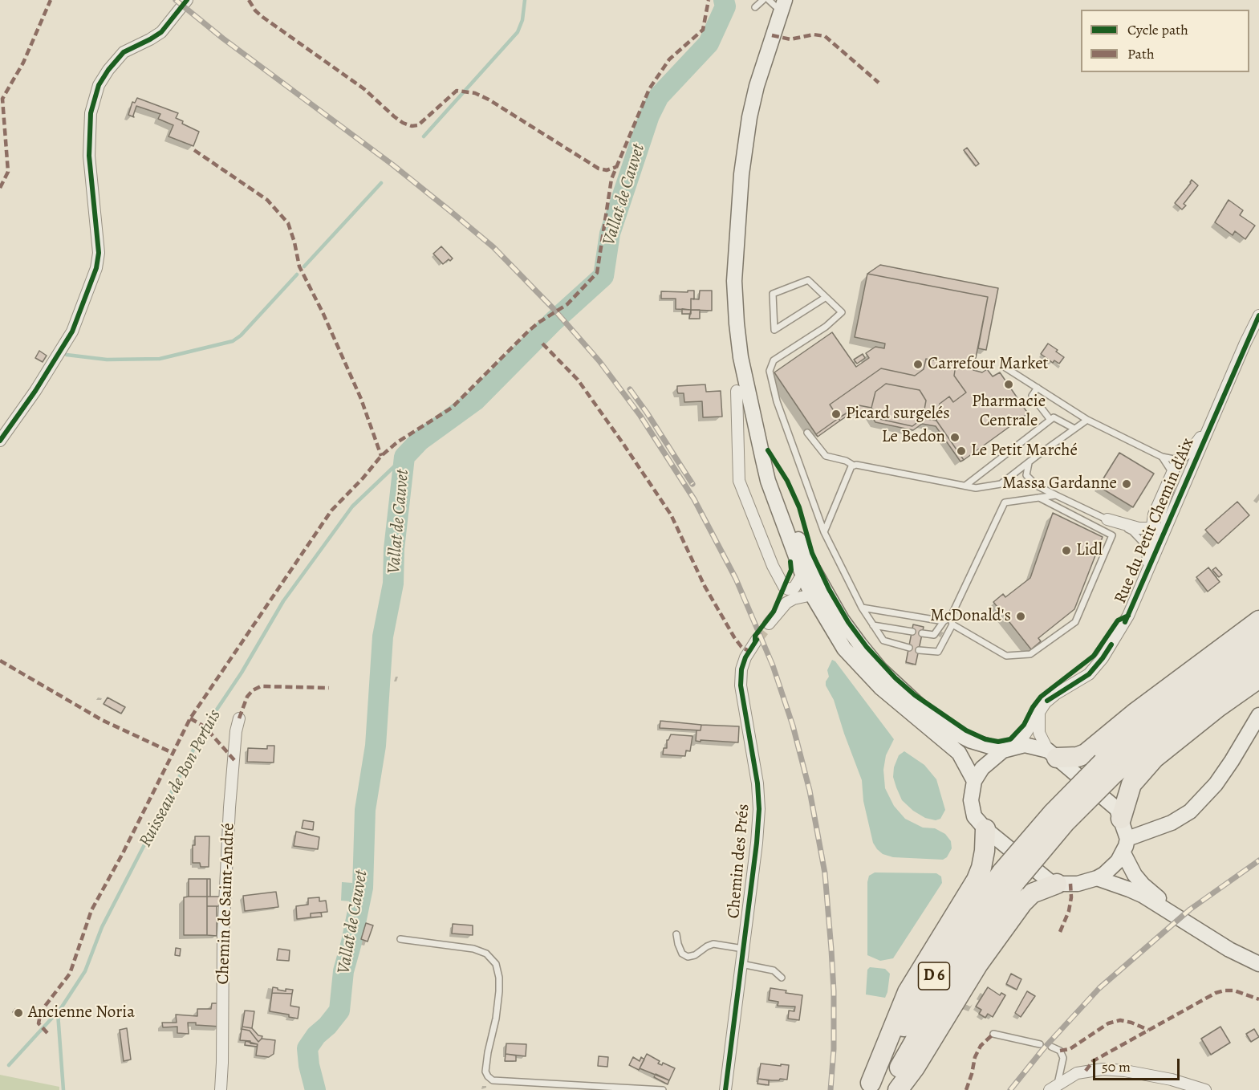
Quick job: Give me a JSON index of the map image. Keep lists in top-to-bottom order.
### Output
{
  "streets": {
    "highway": ["D 6"],
    "street": ["Rue du Petit Chemin d'Aix", "Chemin des Prés", "Chemin de Saint-André"]
  },
  "water": ["Vallat de Cauvet", "Ruisseau de Bon Pertuis"],
  "places": [
    "Carrefour Market",
    "Pharmacie Centrale",
    "Picard surgelés",
    "Le Bedon",
    "Le Petit Marché",
    "Massa Gardanne",
    "Lidl",
    "McDonald's",
    "Ancienne Noria"
  ],
  "legend": ["Cycle path", "Path"],
  "scale_bar": "50 m"
}
